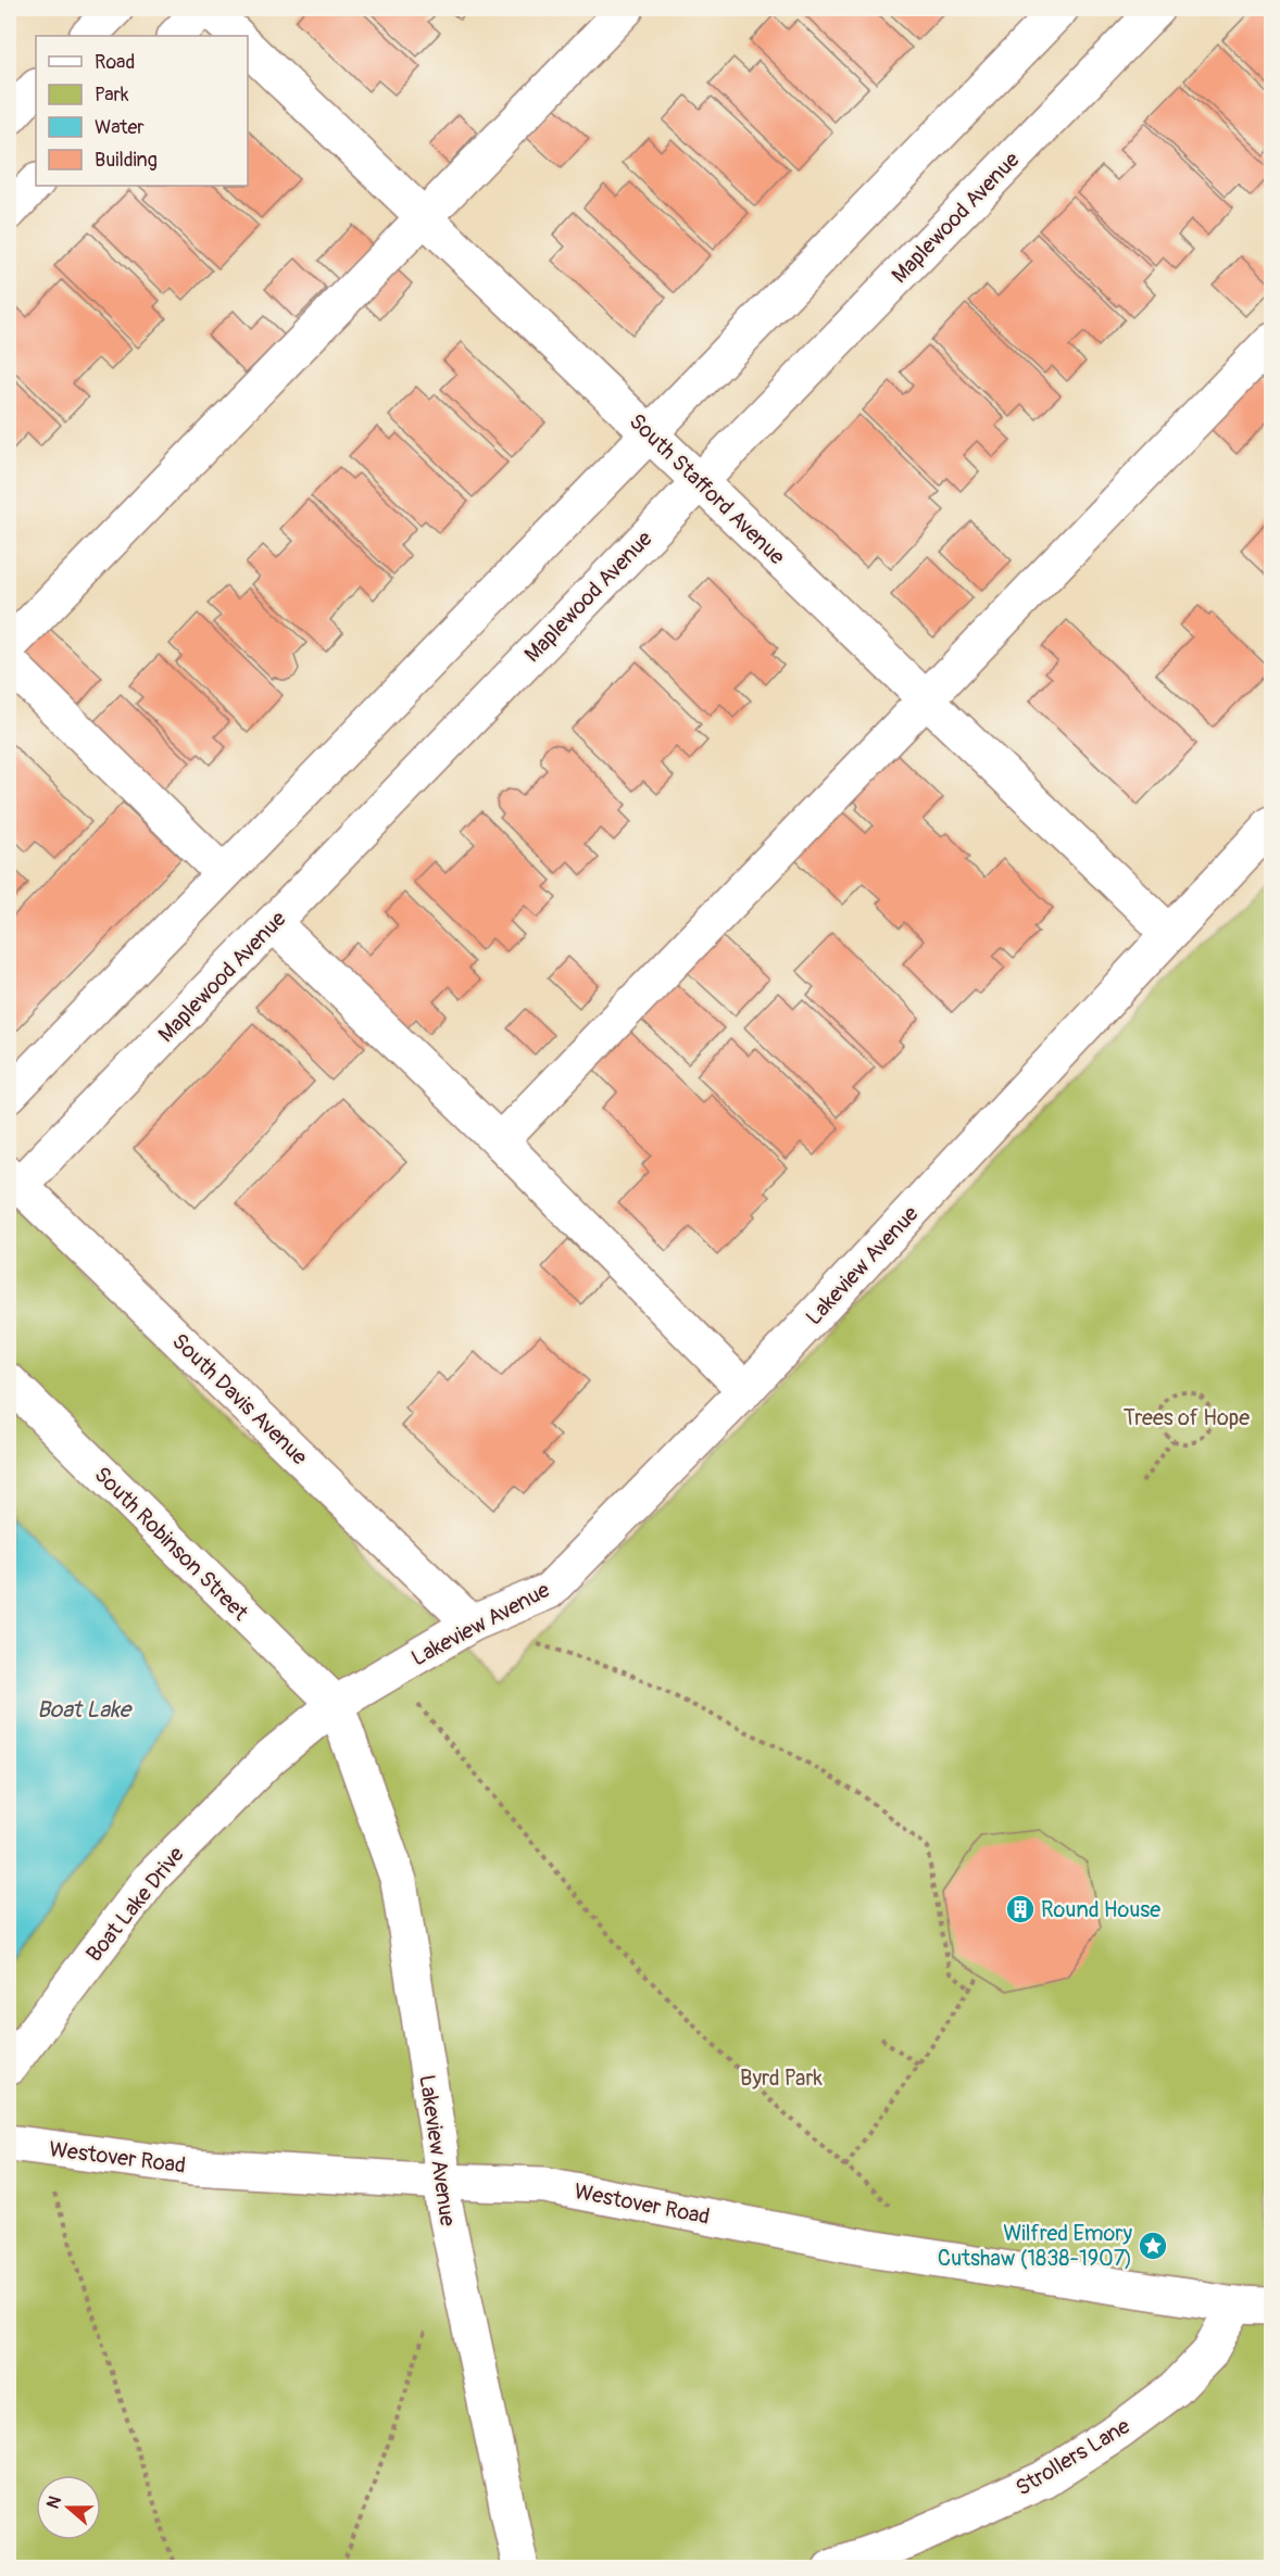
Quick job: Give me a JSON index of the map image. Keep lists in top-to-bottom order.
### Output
{
  "streets": {
    "street": [
      "Maplewood Avenue",
      "South Stafford Avenue",
      "Lakeview Avenue",
      "South Davis Avenue",
      "South Robinson Street",
      "Boat Lake Drive",
      "Westover Road",
      "Strollers Lane"
    ]
  },
  "crossings": [
    ["Maplewood Avenue", "South Stafford Avenue"],
    ["Maplewood Avenue", "South Davis Avenue"],
    ["South Stafford Avenue", "Lakeview Avenue"],
    ["Lakeview Avenue", "South Davis Avenue"],
    ["Lakeview Avenue", "South Robinson Street"],
    ["Lakeview Avenue", "Boat Lake Drive"],
    ["Lakeview Avenue", "Westover Road"],
    ["South Robinson Street", "Boat Lake Drive"],
    ["Westover Road", "Strollers Lane"]
  ],
  "water": ["Boat Lake"],
  "parks": ["Trees of Hope", "Byrd Park"],
  "places": {
    "building": ["Round House"],
    "place": ["Wilfred Emory Cutshaw (1838-1907)"]
  },
  "legend": [
    "Road",
    "Park",
    "Water",
    "Building"
  ],
  "north": "left"
}
